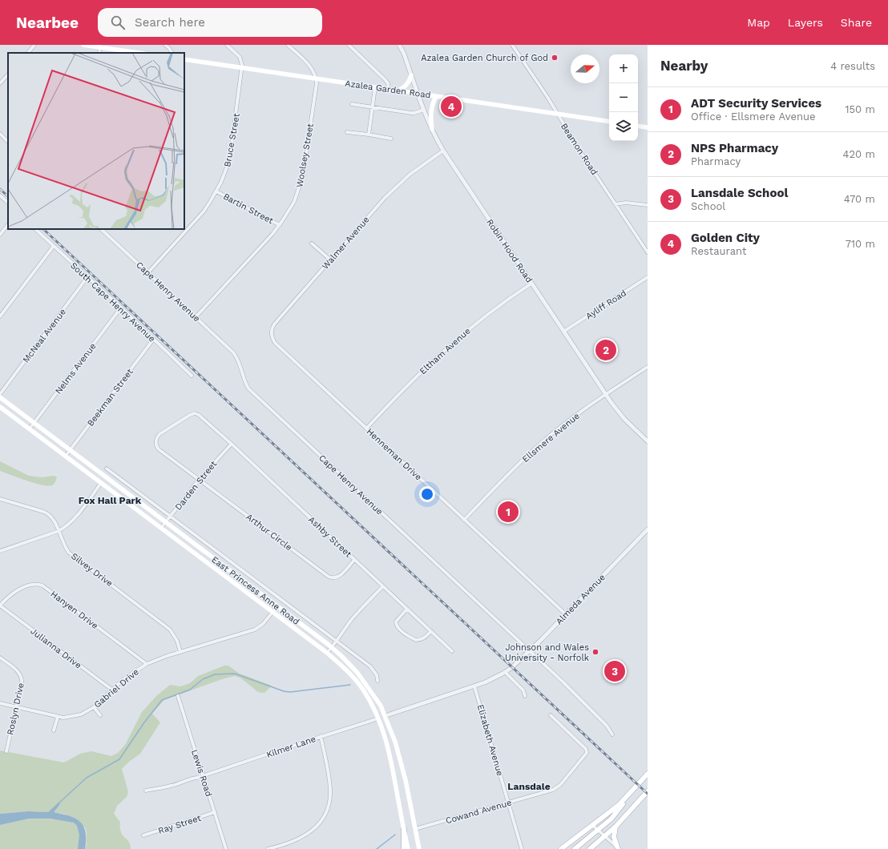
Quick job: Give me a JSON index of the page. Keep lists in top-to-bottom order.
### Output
{
  "streets": {
    "main road": ["Azalea Garden Road", "East Princess Anne Road"],
    "street": [
      "Bruce Street",
      "Beamon Road",
      "Woolsey Street",
      "Bartin Street",
      "Walmer Avenue",
      "Robin Hood Road",
      "Cape Henry Avenue",
      "South Cape Henry Avenue",
      "Ayliff Road",
      "McNeal Avenue",
      "Eltham Avenue",
      "Nelms Avenue",
      "Beekman Street",
      "Ellsmere Avenue",
      "Henneman Drive",
      "Darden Street",
      "Arthur Circle",
      "Ashby Street",
      "Silvey Drive",
      "Almeda Avenue",
      "Hanyen Drive",
      "Julianna Drive",
      "Gabriel Drive",
      "Roslyn Drive",
      "Elizabeth Avenue",
      "Kilmer Lane",
      "Lewis Road",
      "Cowand Avenue",
      "Ray Street"
    ]
  },
  "crossings": [
    ["Azalea Garden Road", "Bruce Street"],
    ["Azalea Garden Road", "Beamon Road"],
    ["Azalea Garden Road", "Woolsey Street"],
    ["Azalea Garden Road", "Robin Hood Road"],
    ["Bruce Street", "Bartin Street"],
    ["Bruce Street", "Cape Henry Avenue"],
    ["Woolsey Street", "Bartin Street"],
    ["Woolsey Street", "Cape Henry Avenue"],
    ["Walmer Avenue", "Robin Hood Road"],
    ["Walmer Avenue", "Henneman Drive"],
    ["Robin Hood Road", "Ayliff Road"],
    ["Robin Hood Road", "Eltham Avenue"],
    ["Robin Hood Road", "Ellsmere Avenue"],
    ["Cape Henry Avenue", "Almeda Avenue"],
    ["South Cape Henry Avenue", "McNeal Avenue"],
    ["South Cape Henry Avenue", "Nelms Avenue"],
    ["South Cape Henry Avenue", "Beekman Street"],
    ["Eltham Avenue", "Henneman Drive"],
    ["Nelms Avenue", "East Princess Anne Road"],
    ["Beekman Street", "East Princess Anne Road"],
    ["Ellsmere Avenue", "Henneman Drive"],
    ["Henneman Drive", "Almeda Avenue"],
    ["Darden Street", "Arthur Circle"],
    ["Darden Street", "Ashby Street"],
    ["Darden Street", "East Princess Anne Road"],
    ["Arthur Circle", "Ashby Street"],
    ["Silvey Drive", "Gabriel Drive"],
    ["East Princess Anne Road", "Gabriel Drive"],
    ["East Princess Anne Road", "Kilmer Lane"],
    ["Almeda Avenue", "Kilmer Lane"],
    ["Hanyen Drive", "Julianna Drive"],
    ["Hanyen Drive", "Gabriel Drive"],
    ["Julianna Drive", "Gabriel Drive"],
    ["Gabriel Drive", "Roslyn Drive"],
    ["Elizabeth Avenue", "Kilmer Lane"],
    ["Elizabeth Avenue", "Cowand Avenue"],
    ["Kilmer Lane", "Lewis Road"],
    ["Lewis Road", "Ray Street"]
  ],
  "districts": ["Fox Hall Park", "Lansdale"],
  "places": ["Azalea Garden Church of God", "Johnson and Wales University - Norfolk"],
  "north": "right",
  "page": {
    "header": "Nearbee",
    "search": "Search here",
    "nav": ["Map", "Layers", "Share"],
    "heading": ["Nearby", "4 results"],
    "map_buttons": ["+", "−"],
    "list": [
      {
        "mark": "1",
        "name": "ADT Security Services",
        "note": "Office · Ellsmere Avenue",
        "value": "150 m"
      },
      {
        "mark": "2",
        "name": "NPS Pharmacy",
        "note": "Pharmacy",
        "value": "420 m"
      },
      {
        "mark": "3",
        "name": "Lansdale School",
        "note": "School",
        "value": "470 m"
      },
      {
        "mark": "4",
        "name": "Golden City",
        "note": "Restaurant",
        "value": "710 m"
      }
    ],
    "pins": [
      "4",
      "2",
      "1",
      "3"
    ]
  }
}
